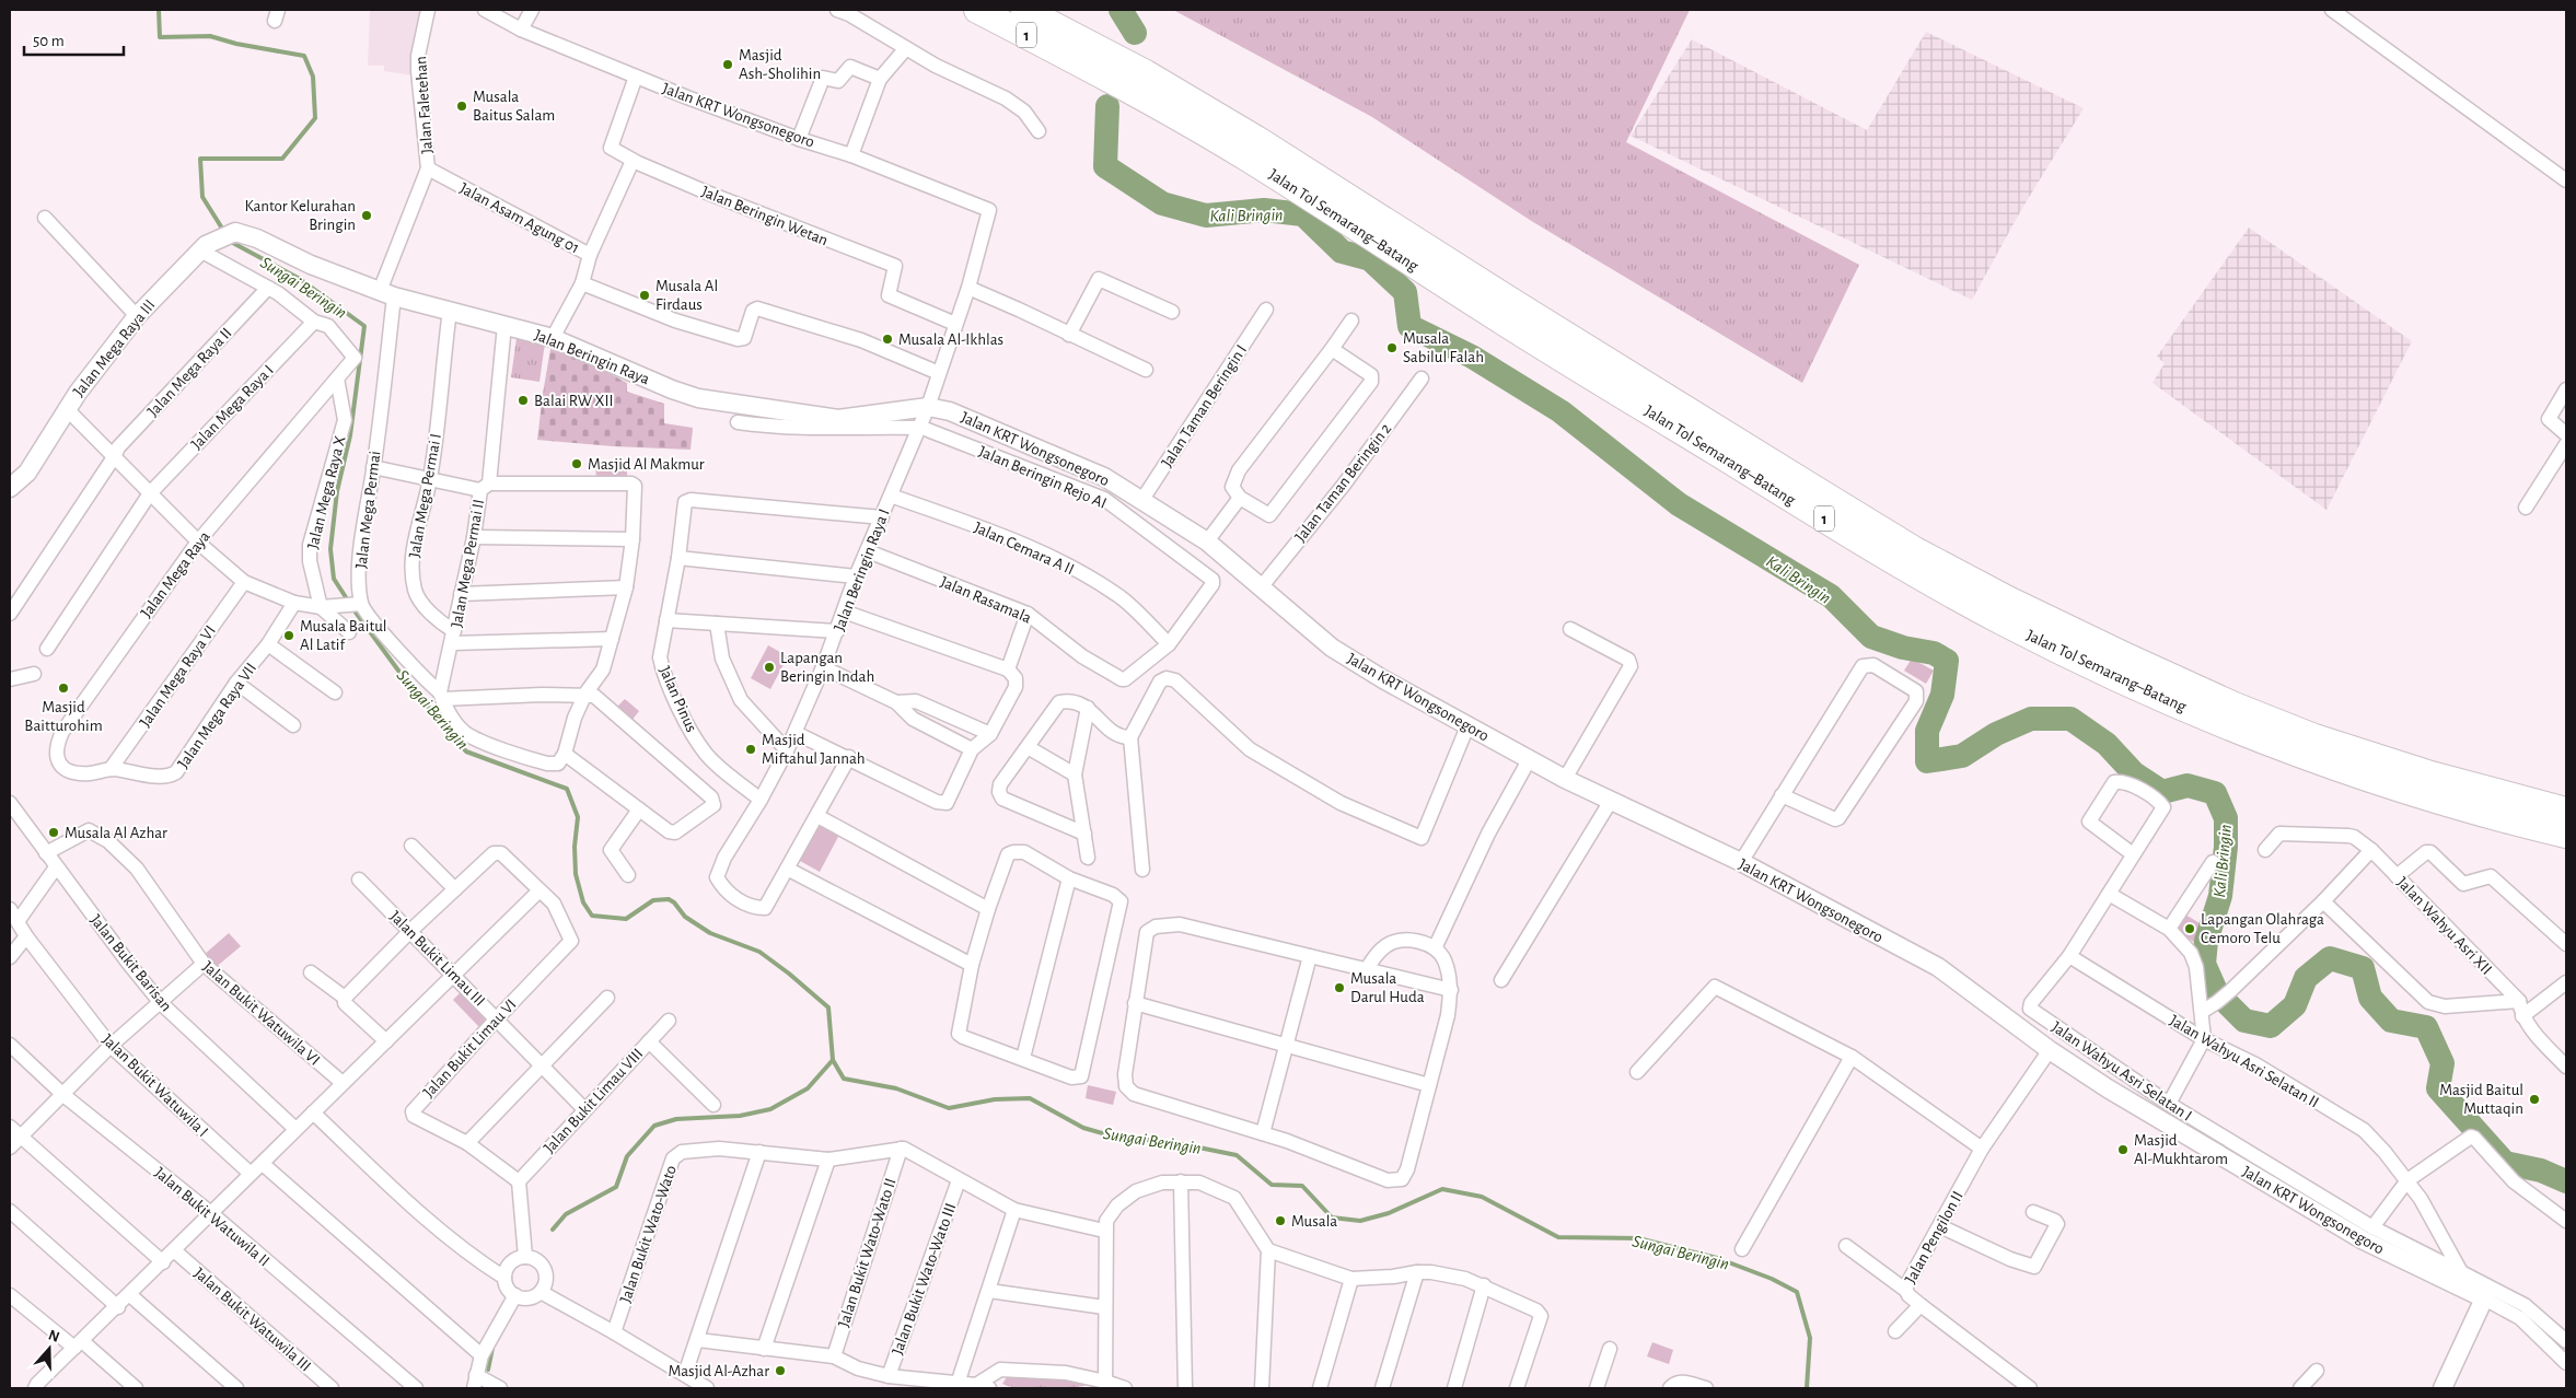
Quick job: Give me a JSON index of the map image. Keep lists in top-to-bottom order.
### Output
{
  "streets": {
    "highway": ["1", "Jalan Tol Semarang–Batang"],
    "street": [
      "Jalan Faletehan",
      "Jalan KRT Wongsonegoro",
      "Jalan Beringin Wetan",
      "Jalan Asam Agung 01",
      "Jalan Mega Raya III",
      "Jalan Beringin Raya",
      "Jalan Mega Raya II",
      "Jalan Taman Beringin I",
      "Jalan Mega Raya I",
      "Jalan Beringin Rejo AI",
      "Jalan Taman Beringin 2",
      "Jalan Mega Raya X",
      "Jalan Mega Permai I",
      "Jalan Mega Permai",
      "Jalan Cemara A II",
      "Jalan Mega Permai II",
      "Jalan Beringin Raya I",
      "Jalan Mega Raya",
      "Jalan Rasamala",
      "Jalan Mega Raya VI",
      "Jalan Pinus",
      "Jalan Mega Raya VII",
      "Jalan Wahyu Asri XII",
      "Jalan Bukit Limau III",
      "Jalan Bukit Barisan",
      "Jalan Bukit Watuwila VI",
      "Jalan Bukit Limau VI",
      "Jalan Wahyu Asri Selatan II",
      "Jalan Wahyu Asri Selatan I",
      "Jalan Bukit Watuwila I",
      "Jalan Bukit Limau VIII",
      "Jalan Bukit Watuwila II",
      "Jalan Bukit Wato-Wato",
      "Jalan Pengilon II",
      "Jalan Bukit Wato-Wato II",
      "Jalan Bukit Wato-Wato III",
      "Jalan Bukit Watuwila III"
    ]
  },
  "crossings": [
    ["Jalan Faletehan", "Jalan Asam Agung 01"],
    ["Jalan Faletehan", "Jalan Beringin Raya"],
    ["Jalan Faletehan", "Jalan Mega Permai"],
    ["Jalan KRT Wongsonegoro", "Jalan Beringin Wetan"],
    ["Jalan KRT Wongsonegoro", "Jalan Beringin Raya"],
    ["Jalan KRT Wongsonegoro", "Jalan Taman Beringin I"],
    ["Jalan KRT Wongsonegoro", "Jalan Taman Beringin 2"],
    ["Jalan KRT Wongsonegoro", "Jalan Beringin Raya I"],
    ["Jalan KRT Wongsonegoro", "Jalan Pengilon II"],
    ["Jalan Asam Agung 01", "Jalan Beringin Raya"],
    ["Jalan Mega Raya III", "Jalan Beringin Raya"],
    ["Jalan Beringin Raya", "Jalan Mega Permai I"],
    ["Jalan Beringin Raya", "Jalan Mega Permai"],
    ["Jalan Beringin Raya", "Jalan Mega Permai II"],
    ["Jalan Beringin Raya", "Jalan Beringin Raya I"],
    ["Jalan Mega Raya I", "Jalan Mega Raya"],
    ["Jalan Beringin Rejo AI", "Jalan Cemara A II"],
    ["Jalan Beringin Rejo AI", "Jalan Beringin Raya I"],
    ["Jalan Beringin Rejo AI", "Jalan Rasamala"],
    ["Jalan Mega Raya X", "Jalan Mega Raya"],
    ["Jalan Mega Permai I", "Jalan Mega Permai II"],
    ["Jalan Cemara A II", "Jalan Beringin Raya I"],
    ["Jalan Cemara A II", "Jalan Rasamala"],
    ["Jalan Beringin Raya I", "Jalan Rasamala"],
    ["Jalan Beringin Raya I", "Jalan Pinus"],
    ["Jalan Mega Raya", "Jalan Mega Raya VI"],
    ["Jalan Mega Raya", "Jalan Mega Raya VII"],
    ["Jalan Mega Raya VI", "Jalan Mega Raya VII"],
    ["Jalan Bukit Limau III", "Jalan Bukit Limau VI"],
    ["Jalan Bukit Limau III", "Jalan Bukit Limau VIII"],
    ["Jalan Bukit Barisan", "Jalan Bukit Watuwila VI"],
    ["Jalan Bukit Limau VI", "Jalan Bukit Limau VIII"],
    ["Jalan Wahyu Asri Selatan II", "Jalan Wahyu Asri Selatan I"],
    ["Jalan Bukit Wato-Wato", "Jalan Bukit Wato-Wato II"]
  ],
  "water": ["Kali Bringin", "Sungai Beringin"],
  "places": [
    "Masjid Ash-Sholihin",
    "Musala Baitus Salam",
    "Kantor Kelurahan Bringin",
    "Musala Al Firdaus",
    "Musala Al-Ikhlas",
    "Musala Sabilul Falah",
    "Balai RW XII",
    "Masjid Al Makmur",
    "Musala Baitul Al Latif",
    "Lapangan Beringin Indah",
    "Masjid Baitturohim",
    "Masjid Miftahul Jannah",
    "Musala Al Azhar",
    "Lapangan Olahraga Cemoro Telu",
    "Musala Darul Huda",
    "Masjid Baitul Muttaqin",
    "Masjid Al-Mukhtarom",
    "Musala",
    "Masjid Al-Azhar"
  ],
  "scale_bar": "50 m",
  "north": "top"
}
